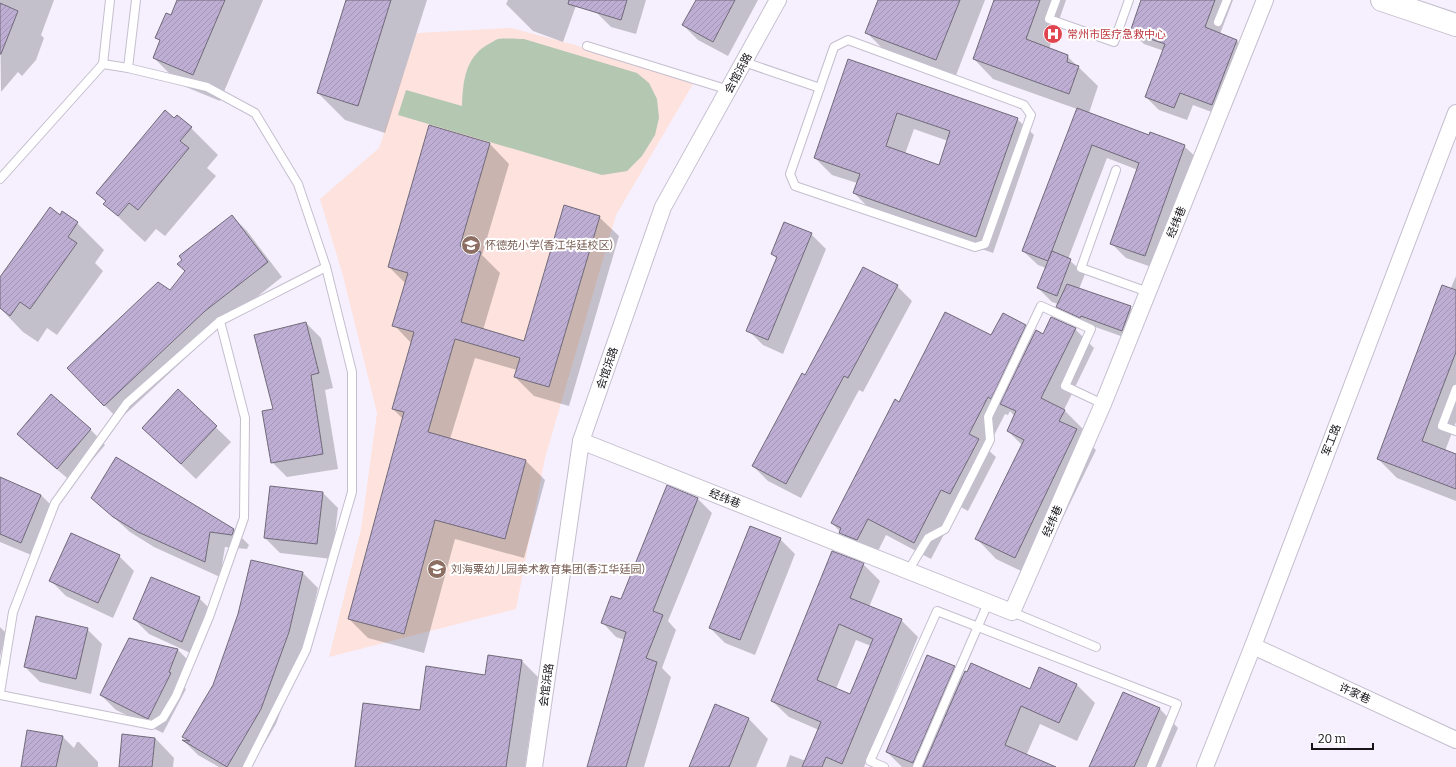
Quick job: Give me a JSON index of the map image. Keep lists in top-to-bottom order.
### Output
{
  "streets": {
    "street": [
      "会馆浜路",
      "经纬巷",
      "军工路",
      "许家巷"
    ]
  },
  "crossings": [
    ["会馆浜路", "经纬巷"],
    ["军工路", "许家巷"]
  ],
  "places": {
    "hospital": ["常州市医疗急救中心"],
    "school or university": ["怀德苑小学(香江华廷校区)", "刘海粟幼儿园美术教育集团(香江华廷园)"]
  },
  "scale_bar": "20 m"
}
